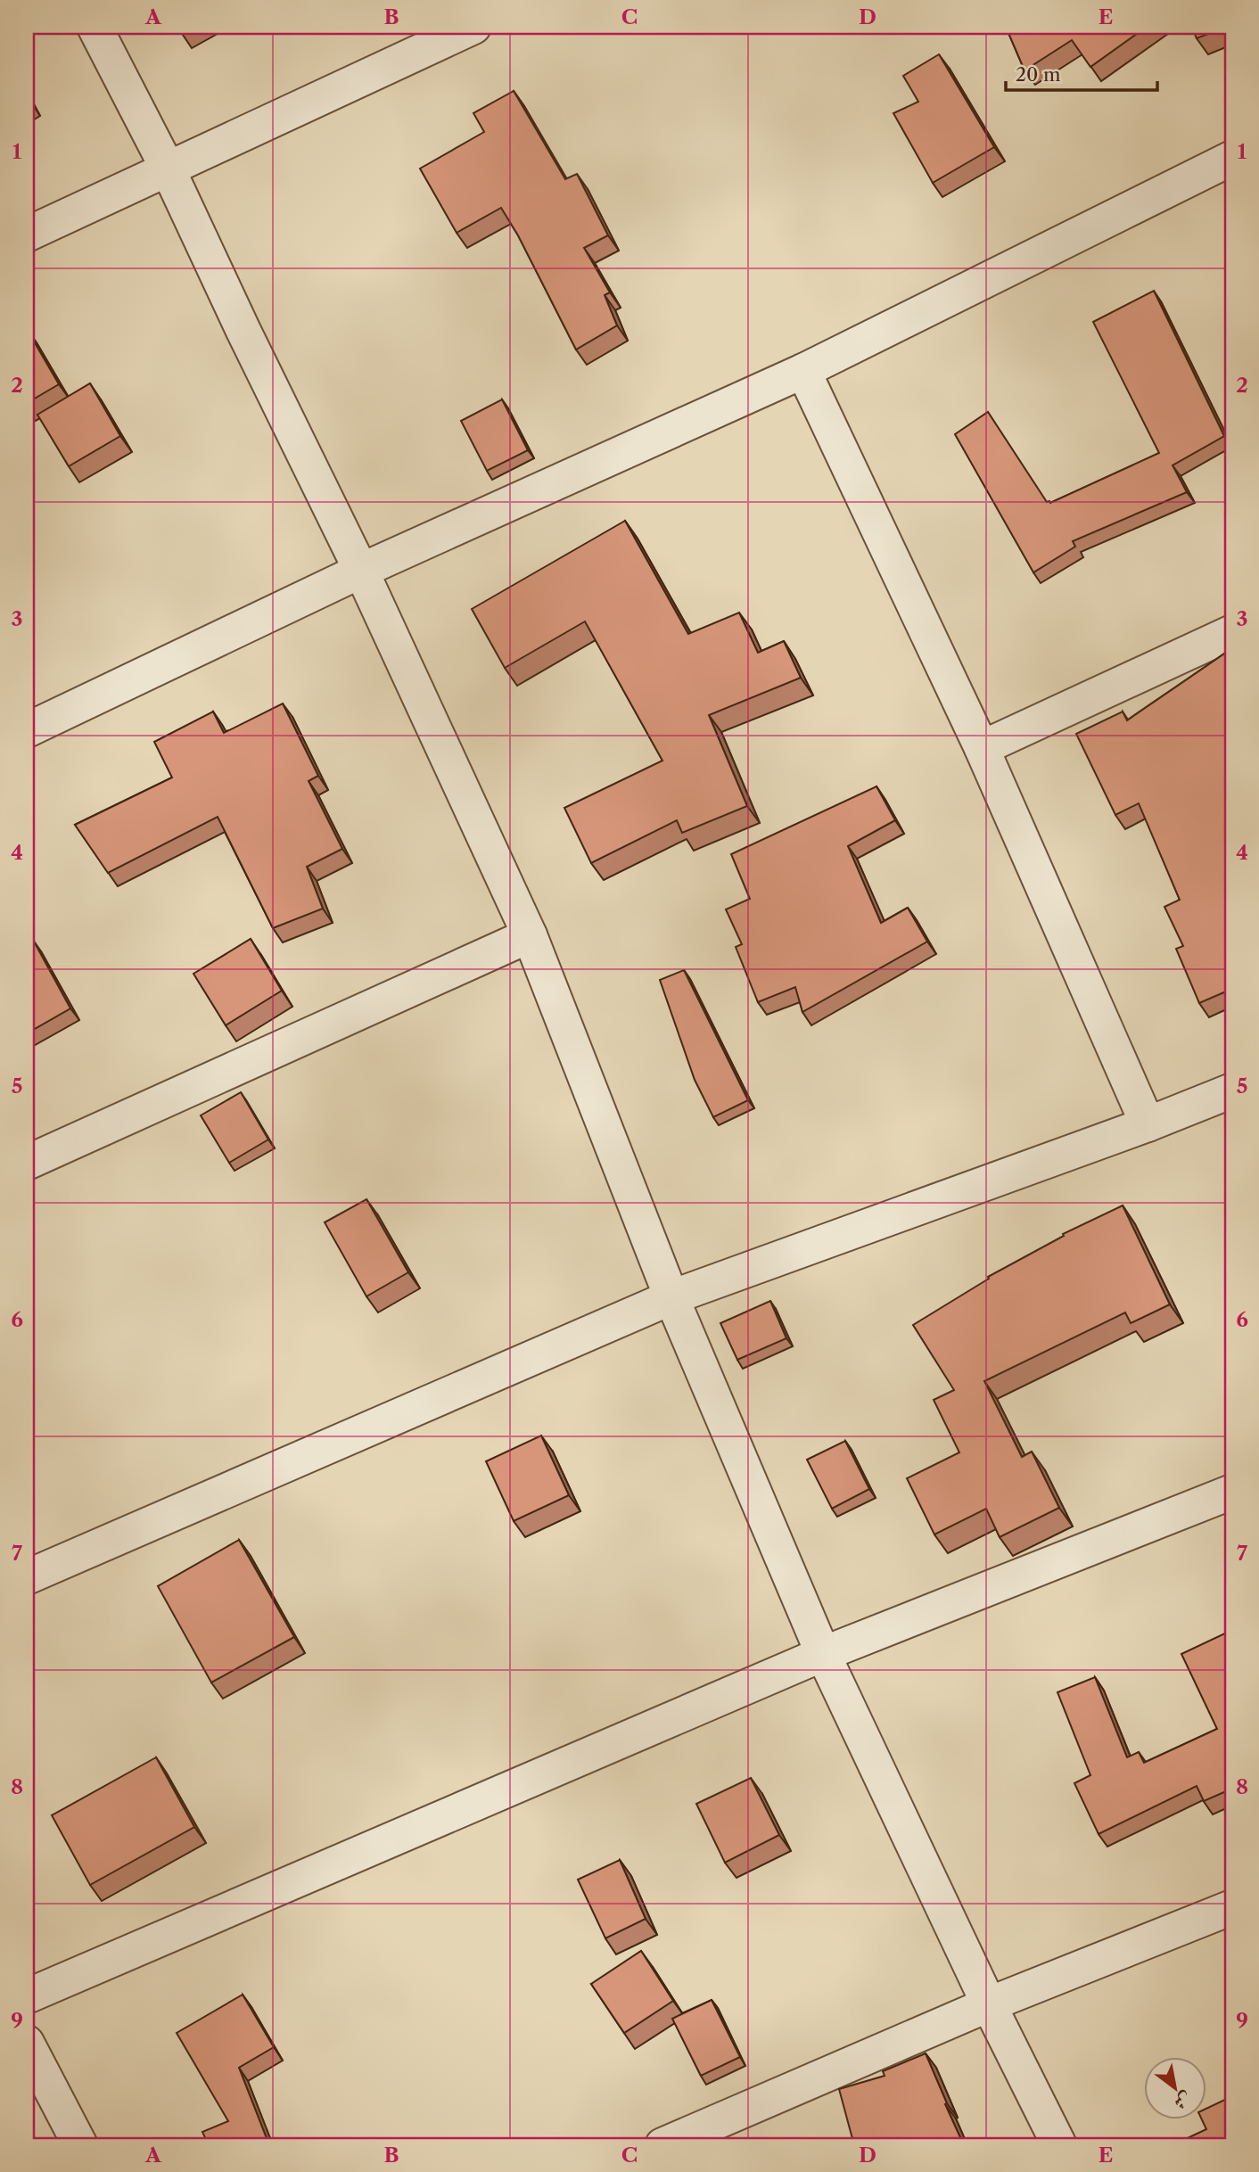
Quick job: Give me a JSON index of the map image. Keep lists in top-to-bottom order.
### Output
{
  "scale_bar": "20 m",
  "north": "bottom right",
  "grid": {
    "columns": [
      "A",
      "B",
      "C",
      "D",
      "E"
    ],
    "rows": [
      "1",
      "2",
      "3",
      "4",
      "5",
      "6",
      "7",
      "8",
      "9"
    ]
  }
}
